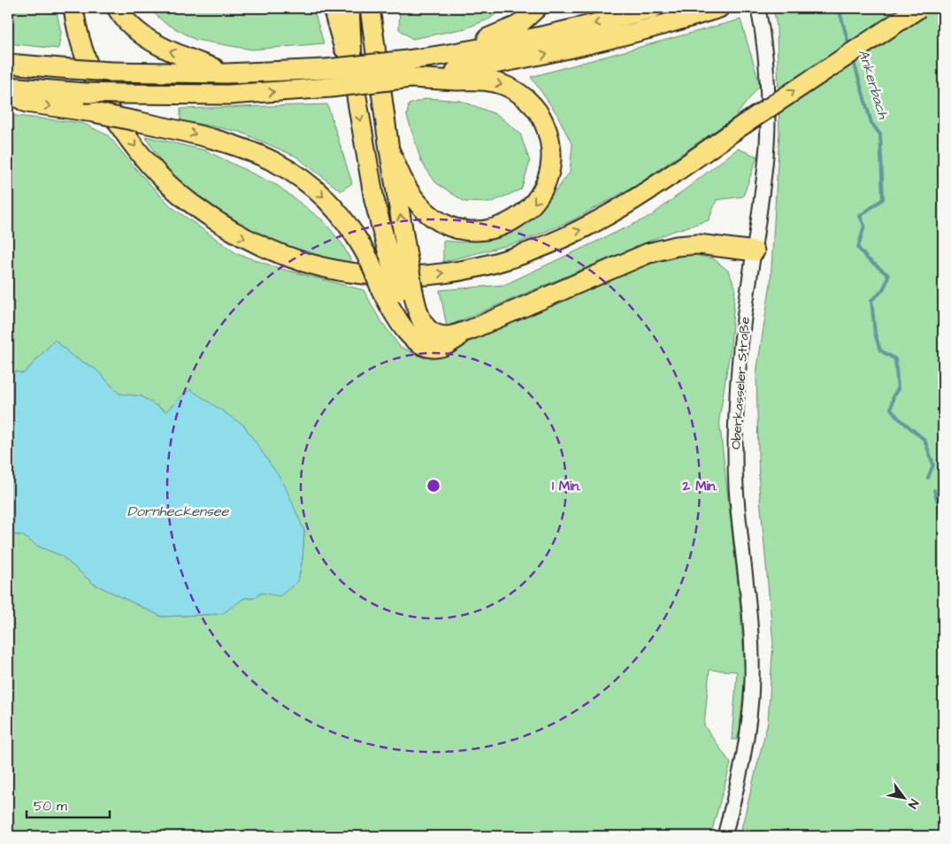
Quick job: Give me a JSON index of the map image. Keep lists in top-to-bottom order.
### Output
{
  "streets": {
    "street": ["Oberkasseler Straße"]
  },
  "water": ["Ankerbach", "Dornheckensee"],
  "scale_bar": "50 m",
  "north": "bottom right",
  "rings": ["1 Min.", "2 Min."]
}
